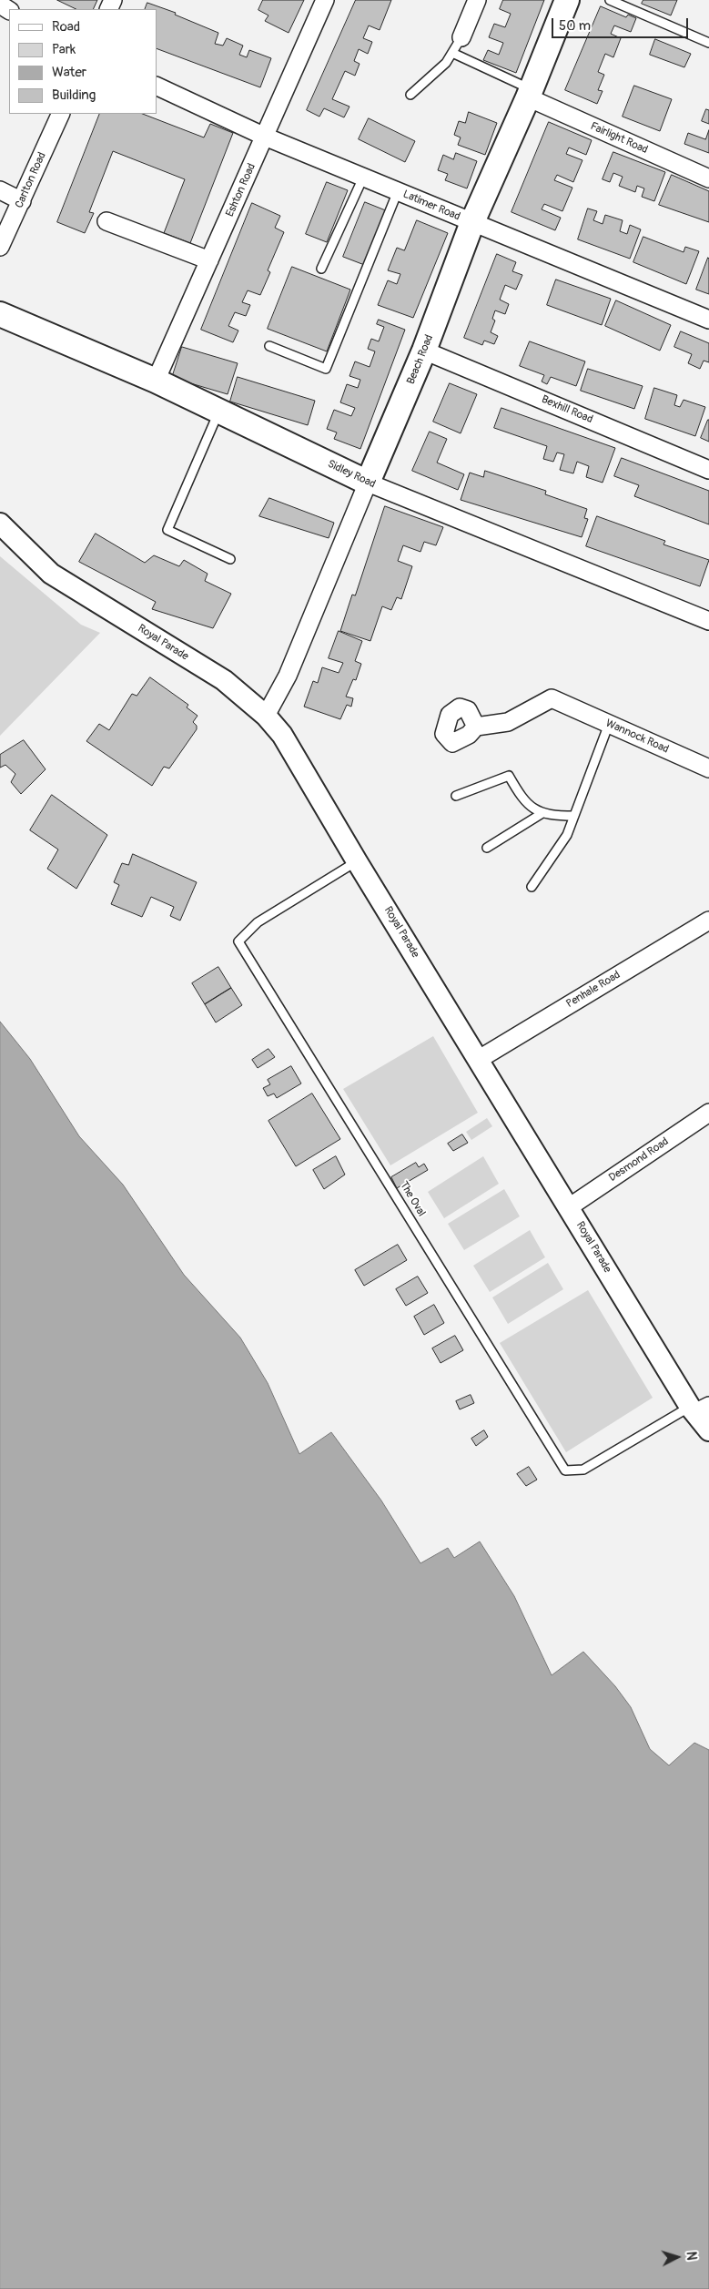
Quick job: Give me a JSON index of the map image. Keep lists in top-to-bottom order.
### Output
{
  "streets": {
    "main road": ["Beach Road", "Sidley Road"],
    "street": [
      "Fairlight Road",
      "Carlton Road",
      "Eshton Road",
      "Latimer Road",
      "Bexhill Road",
      "Royal Parade",
      "Wannock Road",
      "Penhale Road",
      "Desmond Road"
    ],
    "lane": ["The Oval"]
  },
  "crossings": [
    ["Fairlight Road", "Beach Road"],
    ["Eshton Road", "Latimer Road"],
    ["Eshton Road", "Sidley Road"],
    ["Latimer Road", "Beach Road"],
    ["Beach Road", "Bexhill Road"],
    ["Beach Road", "Sidley Road"],
    ["Beach Road", "Royal Parade"],
    ["Royal Parade", "Penhale Road"],
    ["Royal Parade", "Desmond Road"],
    ["Royal Parade", "The Oval"]
  ],
  "legend": [
    "Road",
    "Park",
    "Water",
    "Building"
  ],
  "scale_bar": "50 m",
  "north": "right"
}
